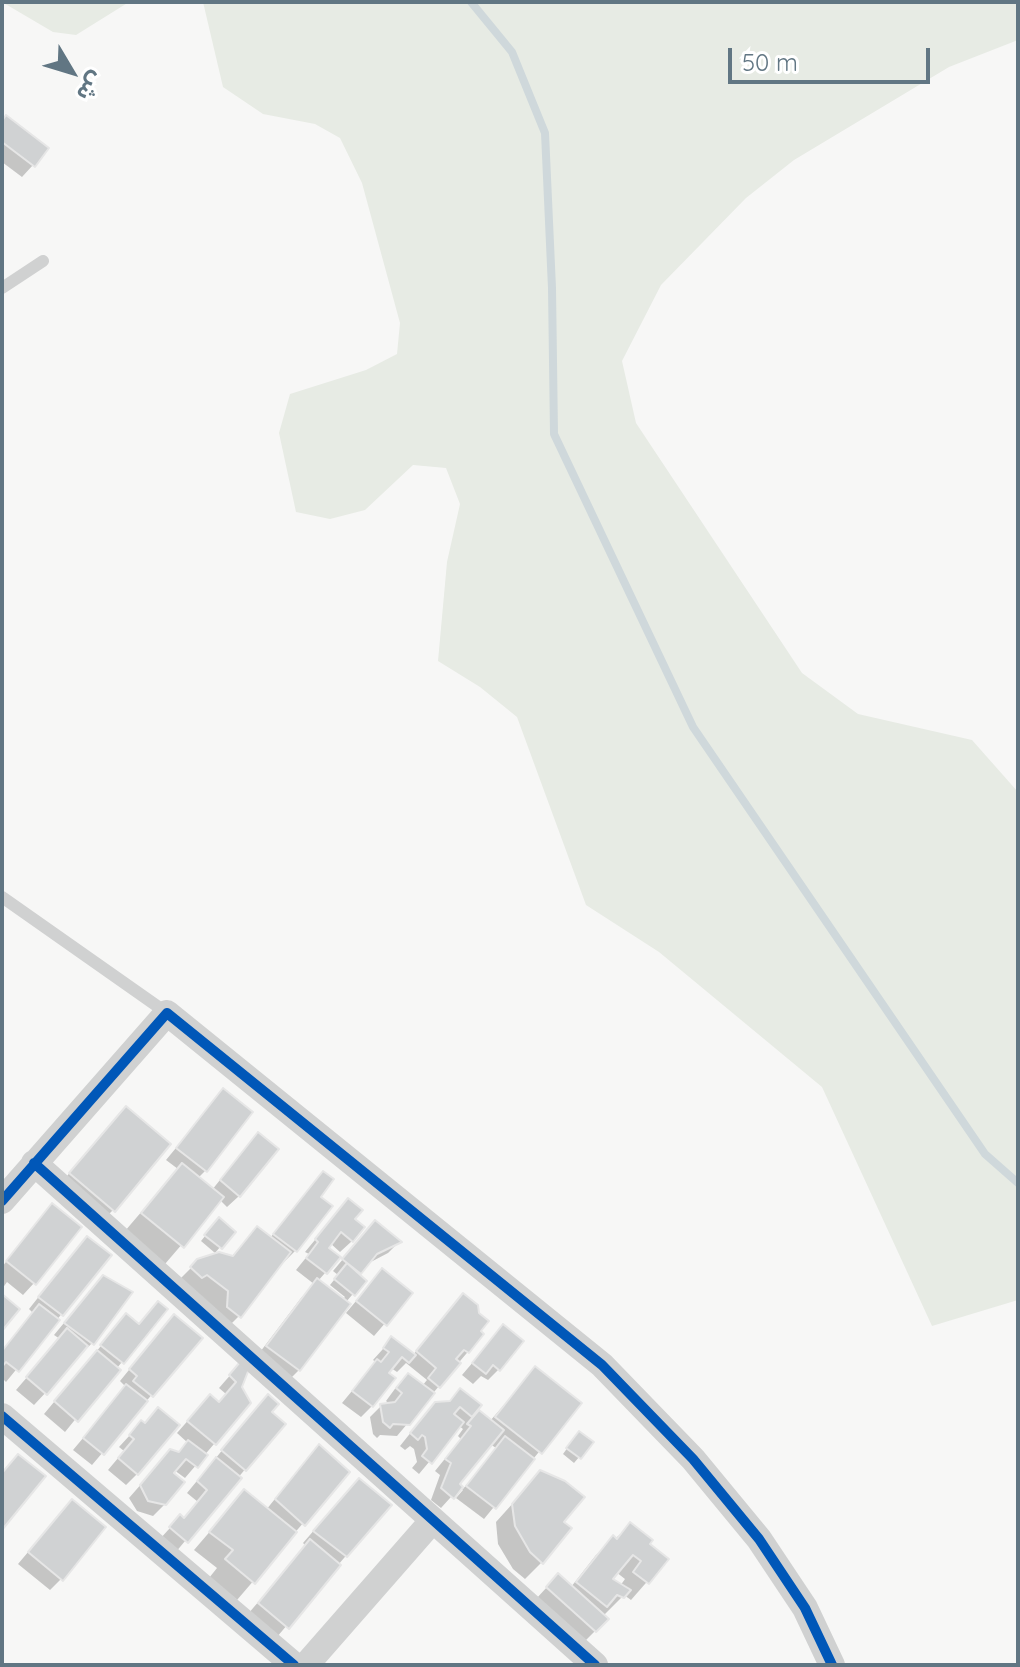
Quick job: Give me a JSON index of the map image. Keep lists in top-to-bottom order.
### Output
{
  "scale_bar": "50 m",
  "north": "bottom right"
}
